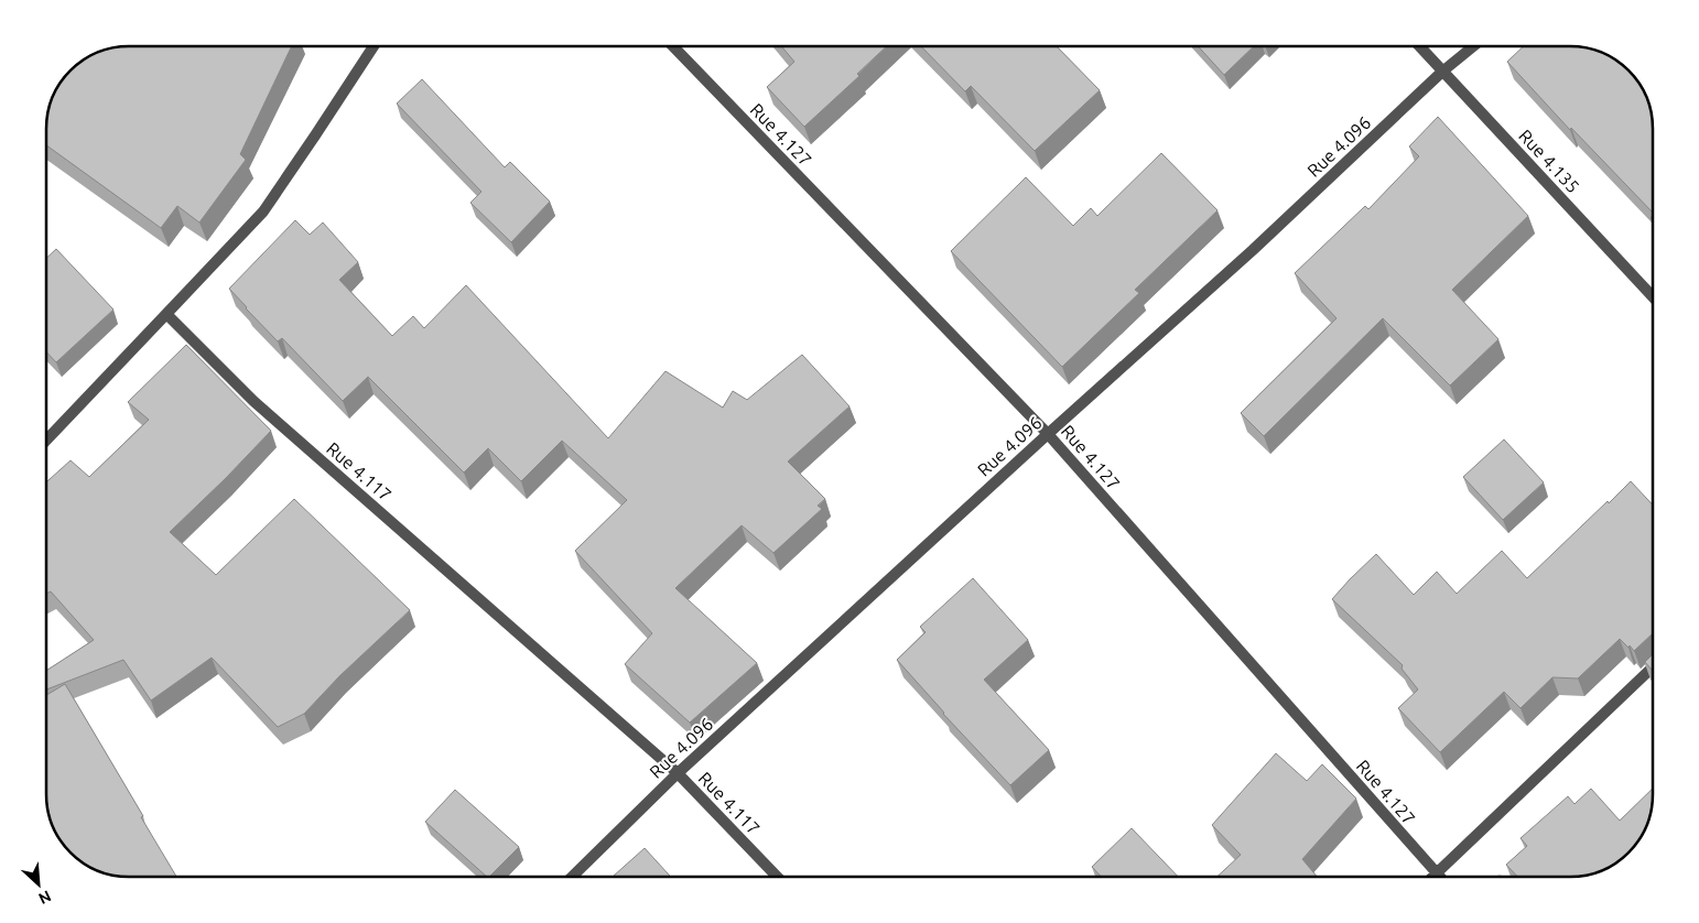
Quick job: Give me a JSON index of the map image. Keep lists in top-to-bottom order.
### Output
{
  "streets": {
    "street": [
      "Rue 4.127",
      "Rue 4.096",
      "Rue 4.135",
      "Rue 4.117"
    ]
  },
  "crossings": [
    ["Rue 4.127", "Rue 4.096"],
    ["Rue 4.096", "Rue 4.135"],
    ["Rue 4.096", "Rue 4.117"]
  ],
  "north": "bottom right"
}
